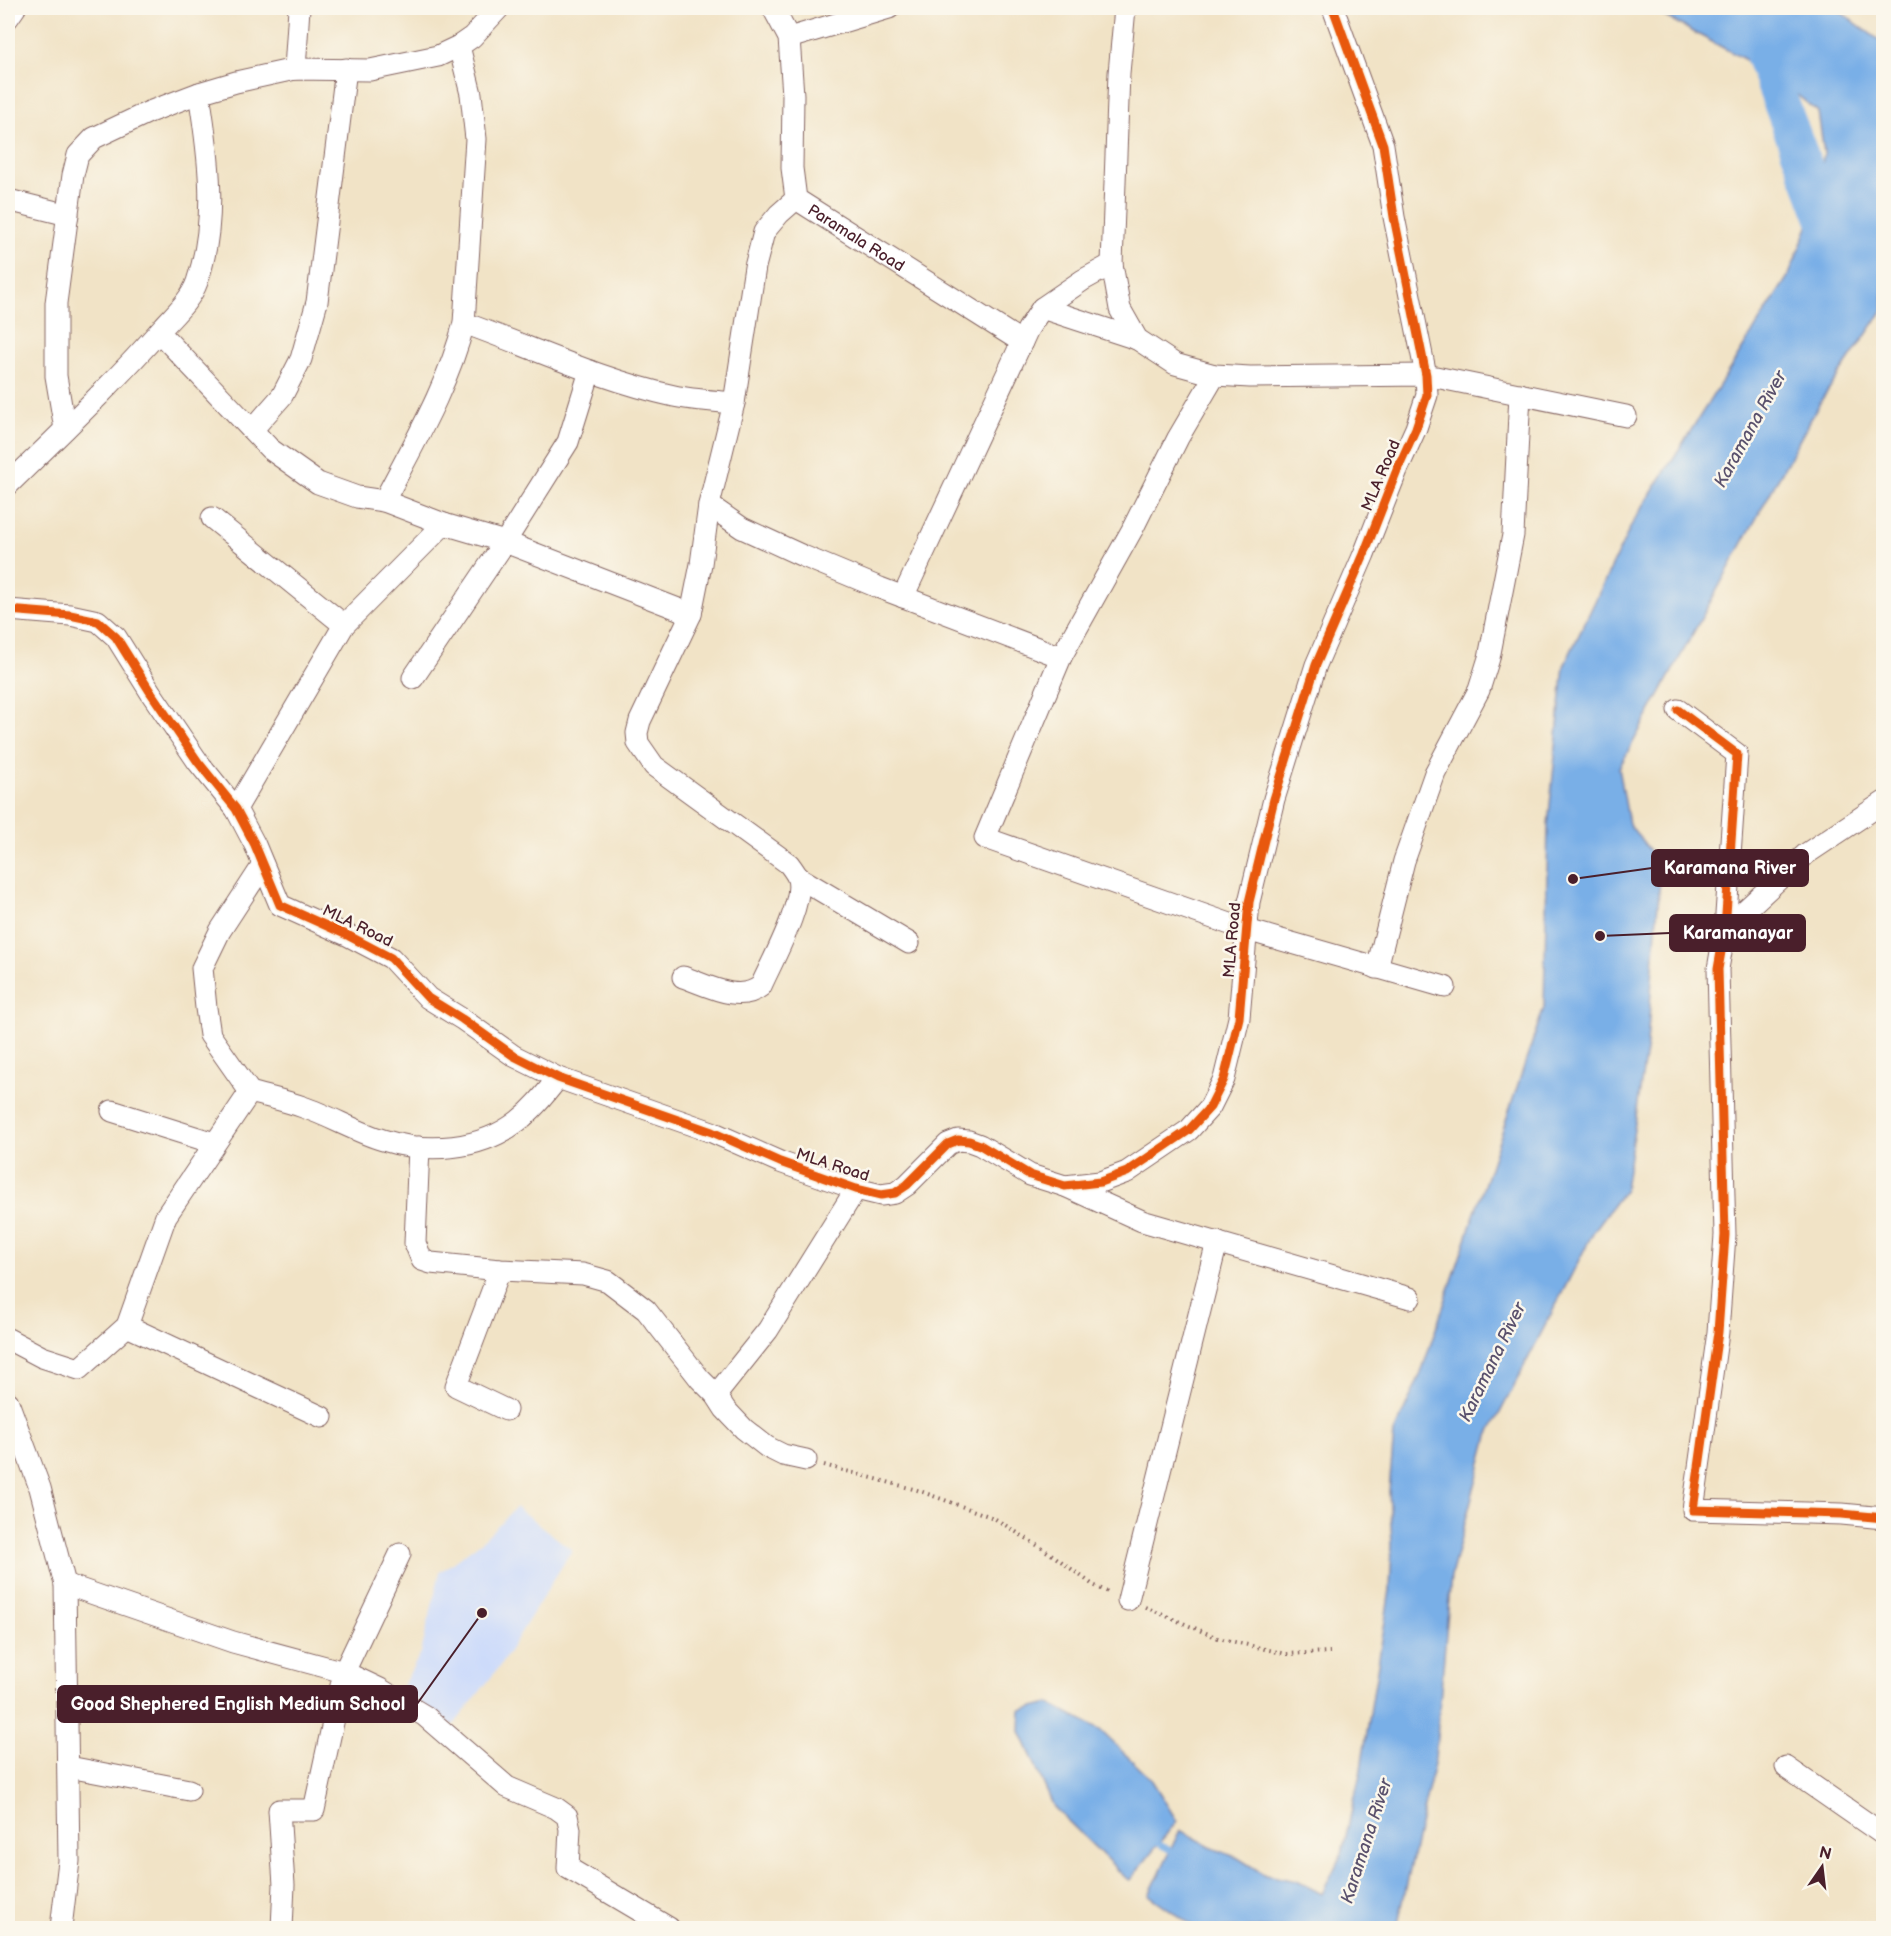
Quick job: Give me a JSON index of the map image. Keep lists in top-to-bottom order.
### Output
{
  "streets": {
    "street": ["Paramala Road", "MLA Road"]
  },
  "water": ["Karamana River"],
  "places": ["Karamana River", "Karamanayar", "Good Shephered English Medium School"],
  "north": "top"
}
